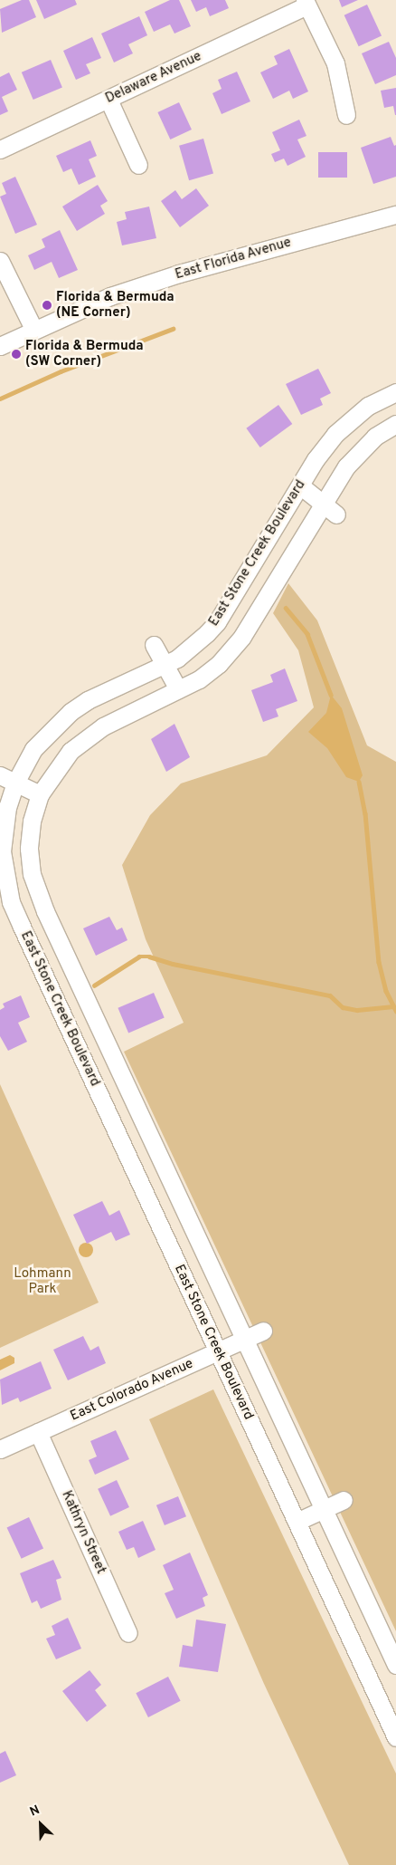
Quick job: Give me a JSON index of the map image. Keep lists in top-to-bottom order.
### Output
{
  "streets": {
    "street": [
      "Delaware Avenue",
      "East Florida Avenue",
      "East Stone Creek Boulevard",
      "East Colorado Avenue",
      "Kathryn Street"
    ]
  },
  "crossings": [
    ["East Stone Creek Boulevard", "East Colorado Avenue"],
    ["East Colorado Avenue", "Kathryn Street"]
  ],
  "parks": ["Lohmann Park"],
  "places": ["Florida & Bermuda (NE Corner)", "Florida & Bermuda (SW Corner)"],
  "north": "top left"
}
